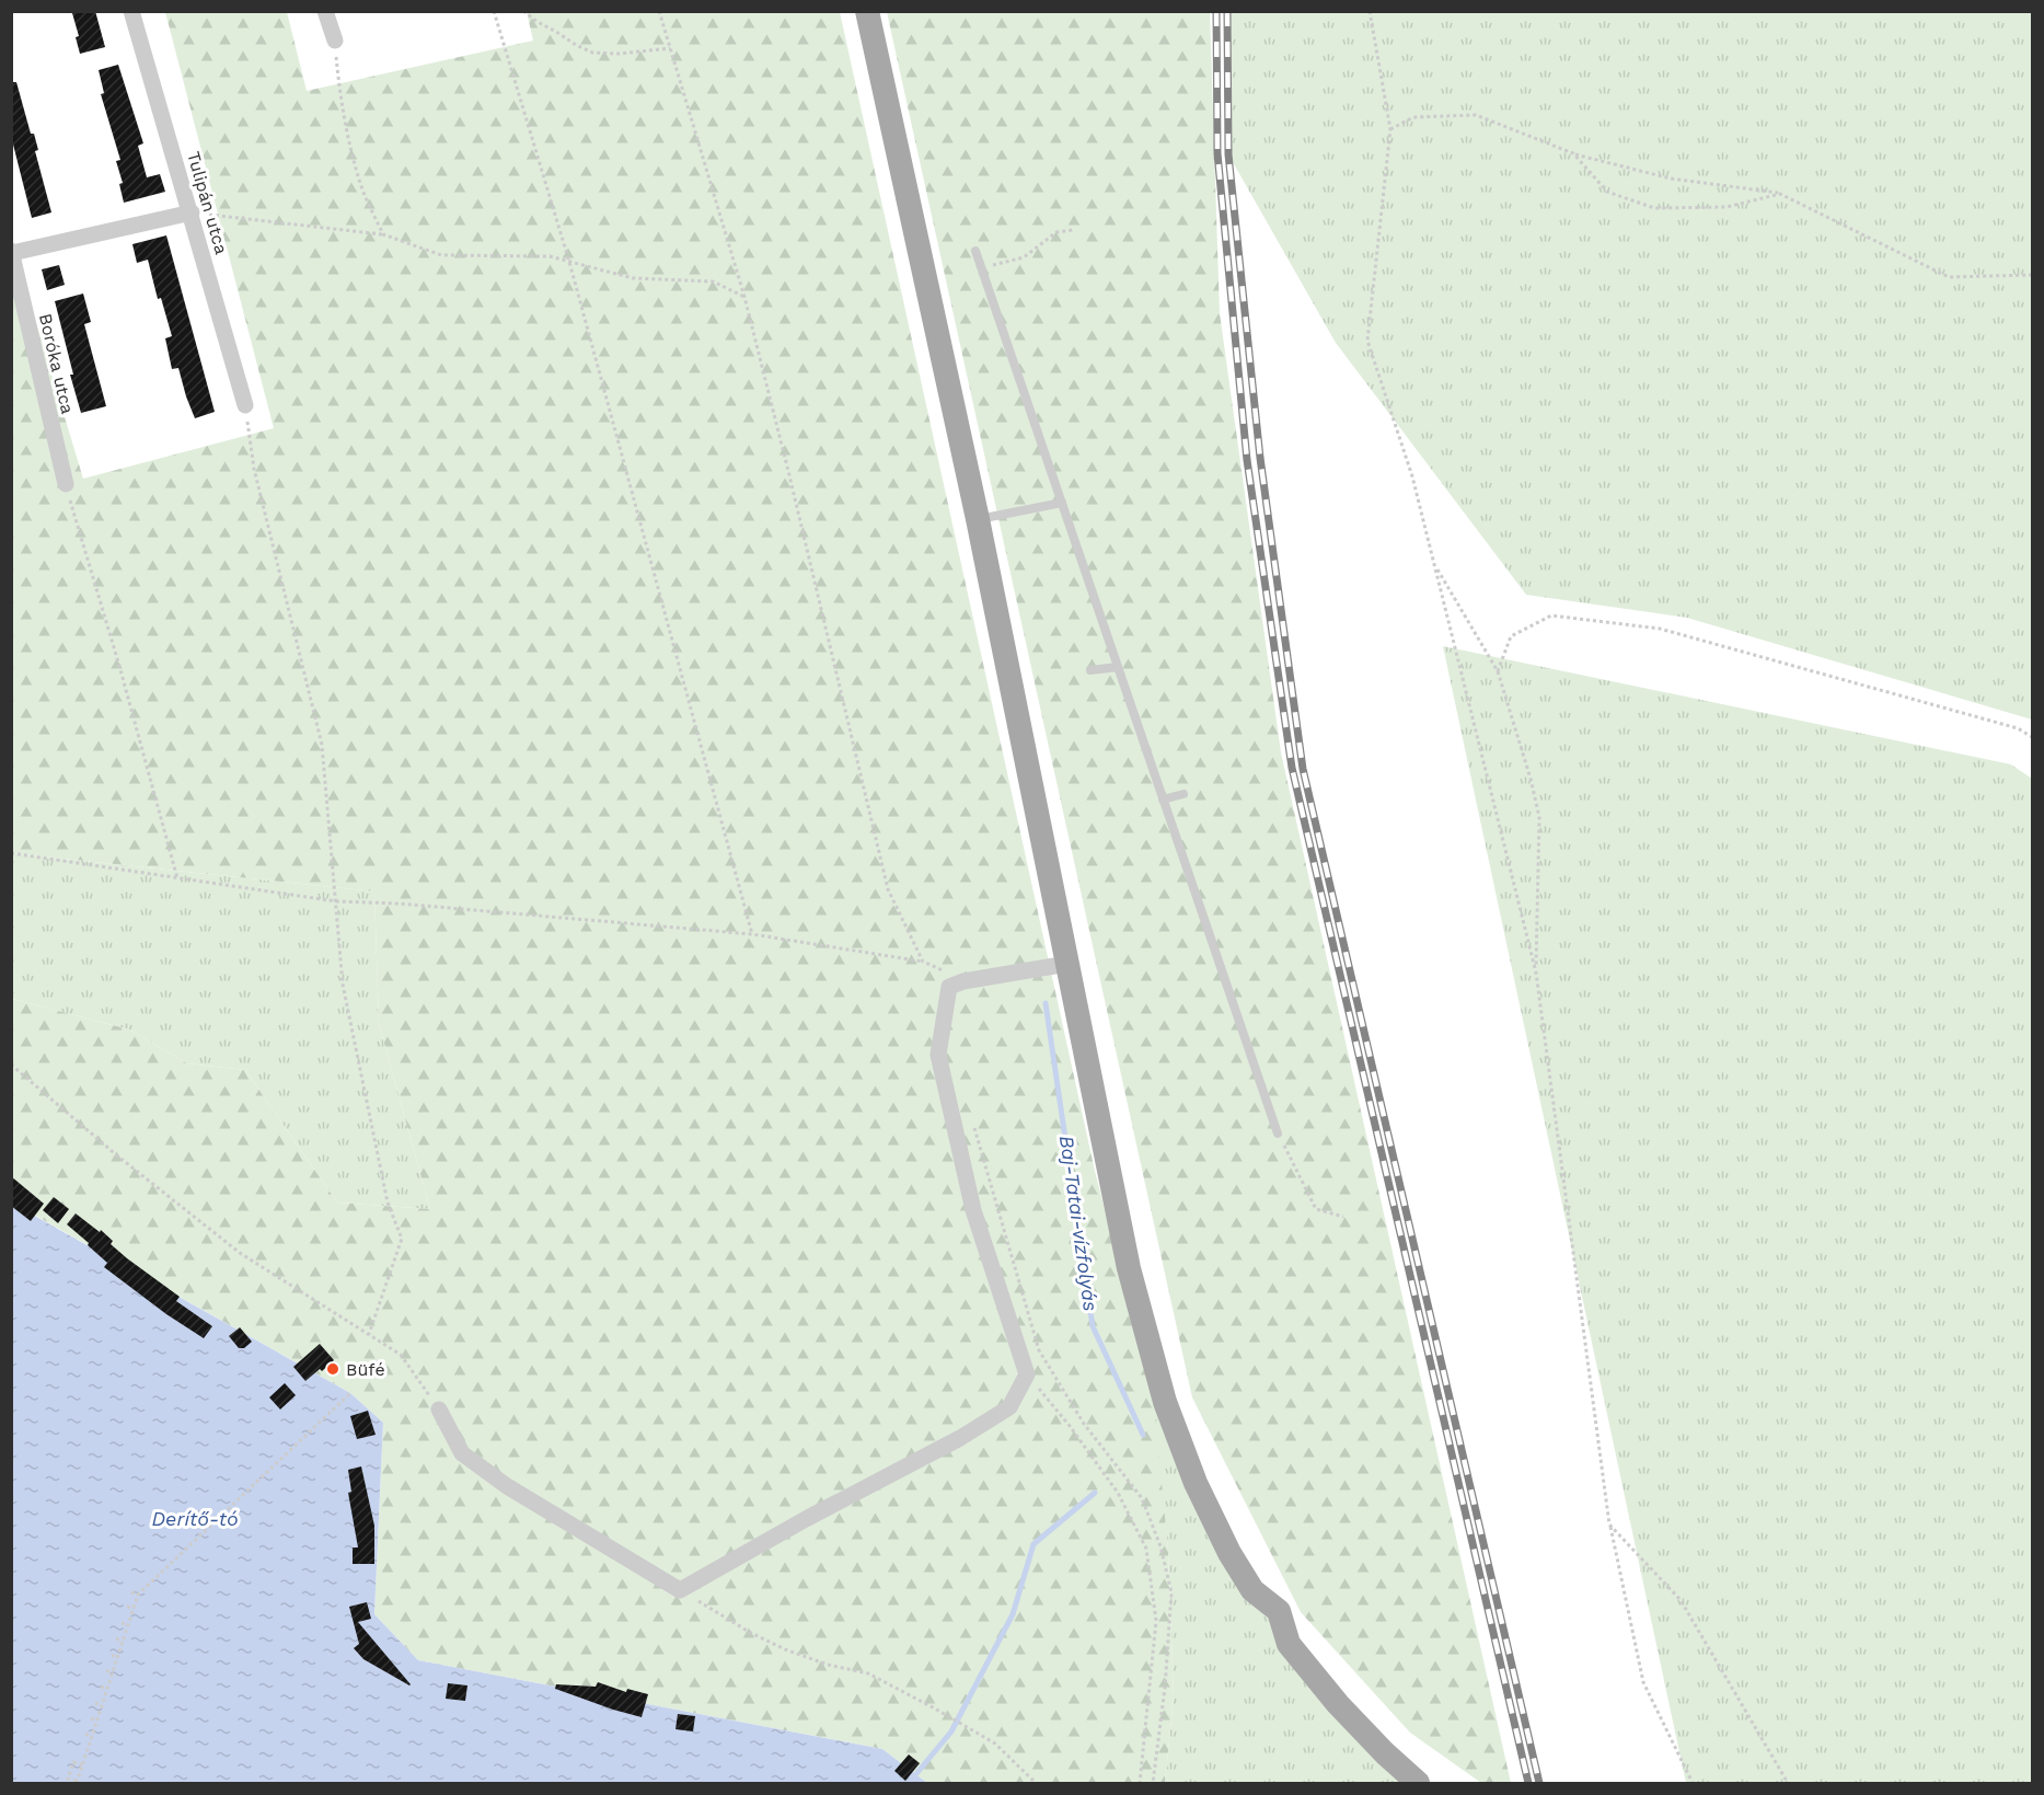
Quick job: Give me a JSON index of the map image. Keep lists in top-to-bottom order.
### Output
{
  "streets": {
    "street": ["Tulipán utca", "Boróka utca"]
  },
  "water": ["Baj-Tatai-vízfolyás", "Derítő-tó"],
  "places": ["Büfé"]
}
